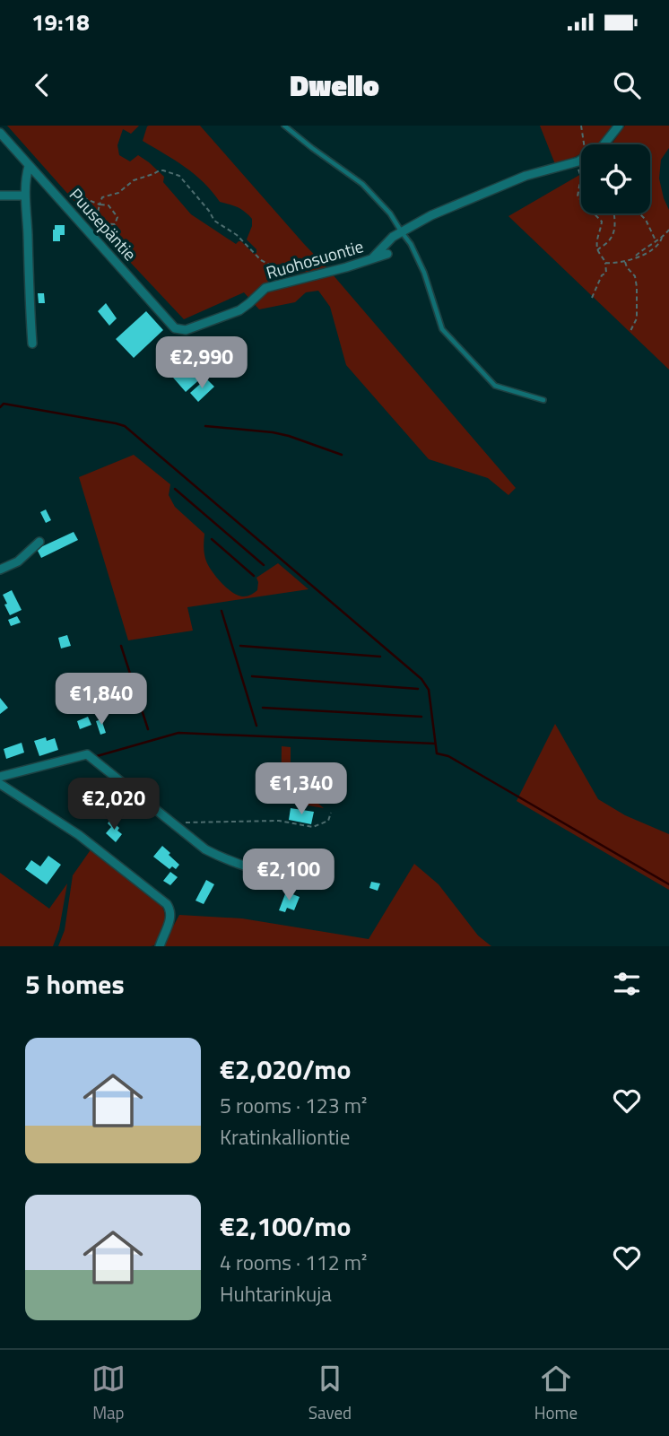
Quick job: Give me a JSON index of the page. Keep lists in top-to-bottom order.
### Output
{
  "streets": {
    "street": ["Puusepäntie", "Ruohosuontie"]
  },
  "crossings": [
    ["Puusepäntie", "Ruohosuontie"]
  ],
  "page": {
    "status": "19:18",
    "header": "Dwello",
    "price": [
      "€2,990",
      "€1,840",
      "€1,340",
      "€2,020",
      "€2,100"
    ],
    "heading": "5 homes",
    "list": [
      {
        "name": "€2,020/mo",
        "note": "5 rooms · 123 m² · Kratinkalliontie"
      },
      {
        "name": "€2,100/mo",
        "note": "4 rooms · 112 m² · Huhtarinkuja"
      }
    ],
    "tabs": ["Map", "Saved", "Home"]
  }
}
